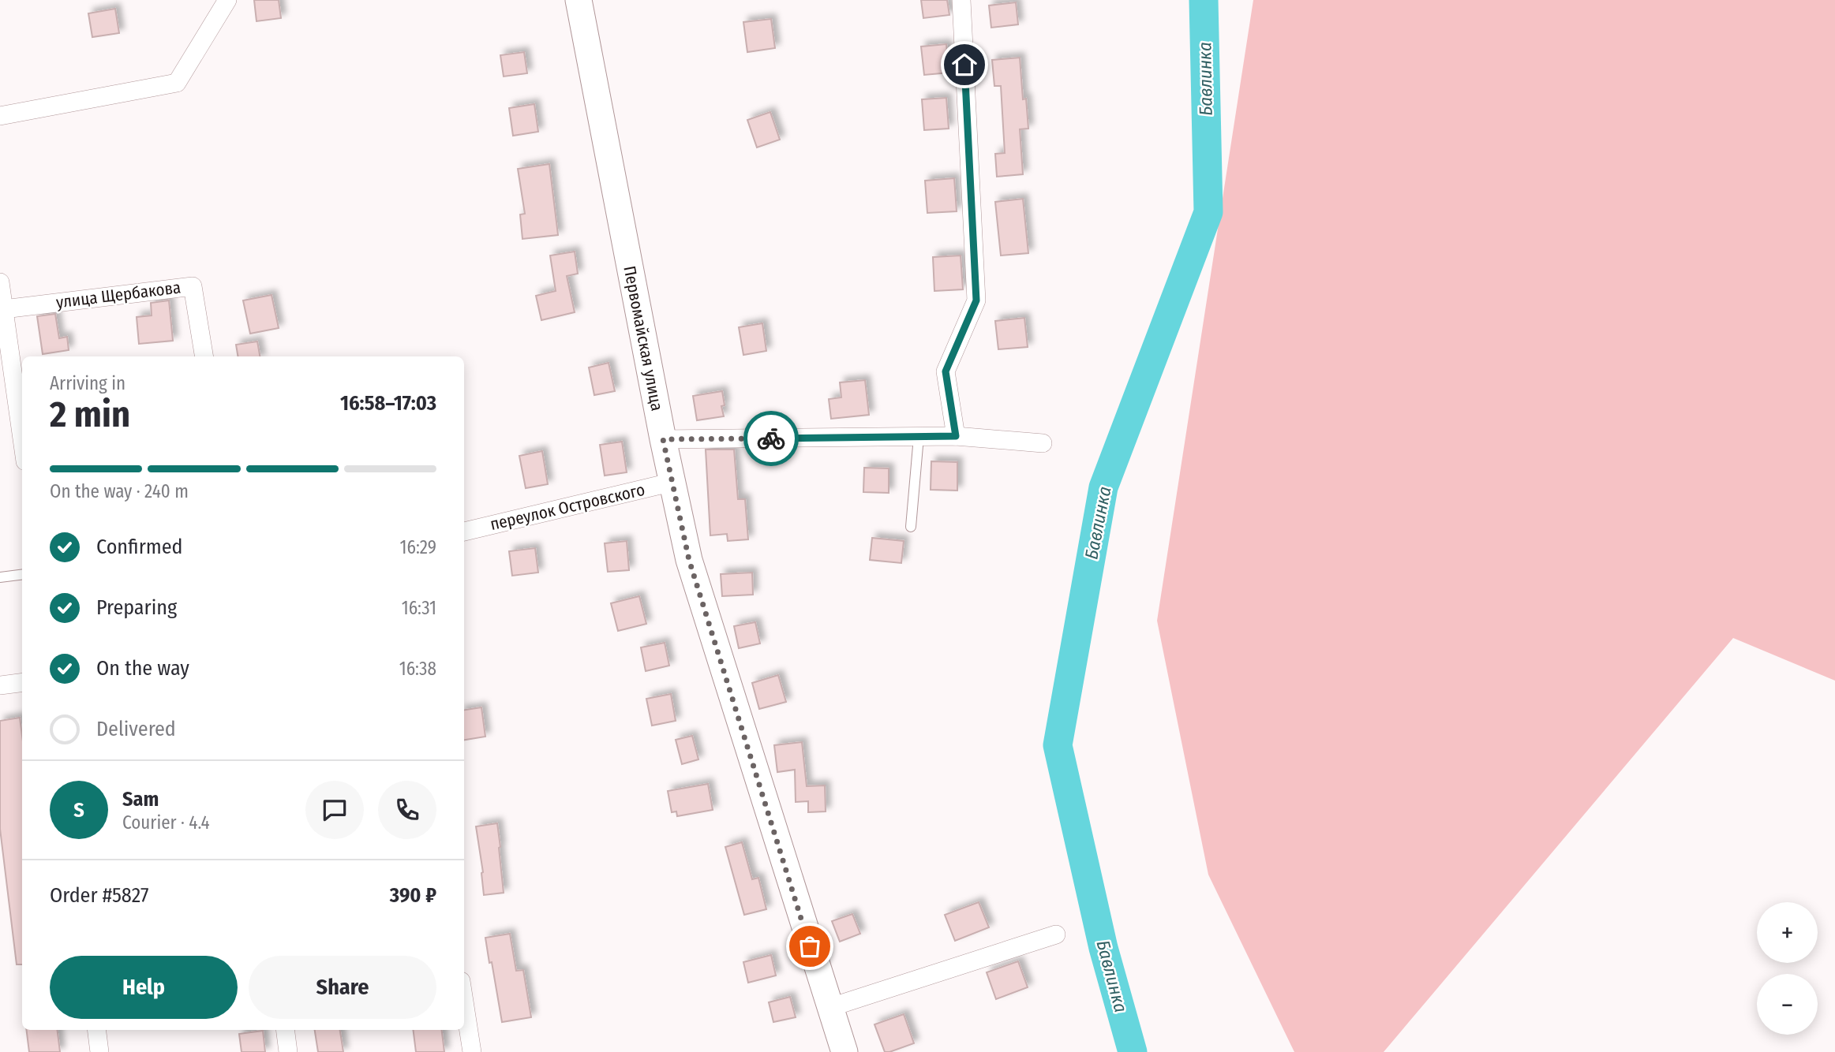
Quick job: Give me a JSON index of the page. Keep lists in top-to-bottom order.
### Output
{
  "streets": {
    "street": ["улица Щербакова", "Первомайская улица", "переулок Островского"]
  },
  "crossings": [
    ["Первомайская улица", "переулок Островского"]
  ],
  "water": ["Бавлинка"],
  "page": {
    "heading": ["2 min", "Arriving in", "16:58–17:03"],
    "panel": [
      "Sam",
      "Courier · 4.4",
      "Order #5827",
      "390 ₽"
    ],
    "bar": "On the way · 240 m",
    "list": [
      ["Confirmed", "16:29"],
      ["Preparing", "16:31"],
      ["On the way", "16:38"],
      "Delivered"
    ],
    "round": "S",
    "map_buttons": ["+", "−"],
    "buttons": ["Help", "Share"]
  }
}
